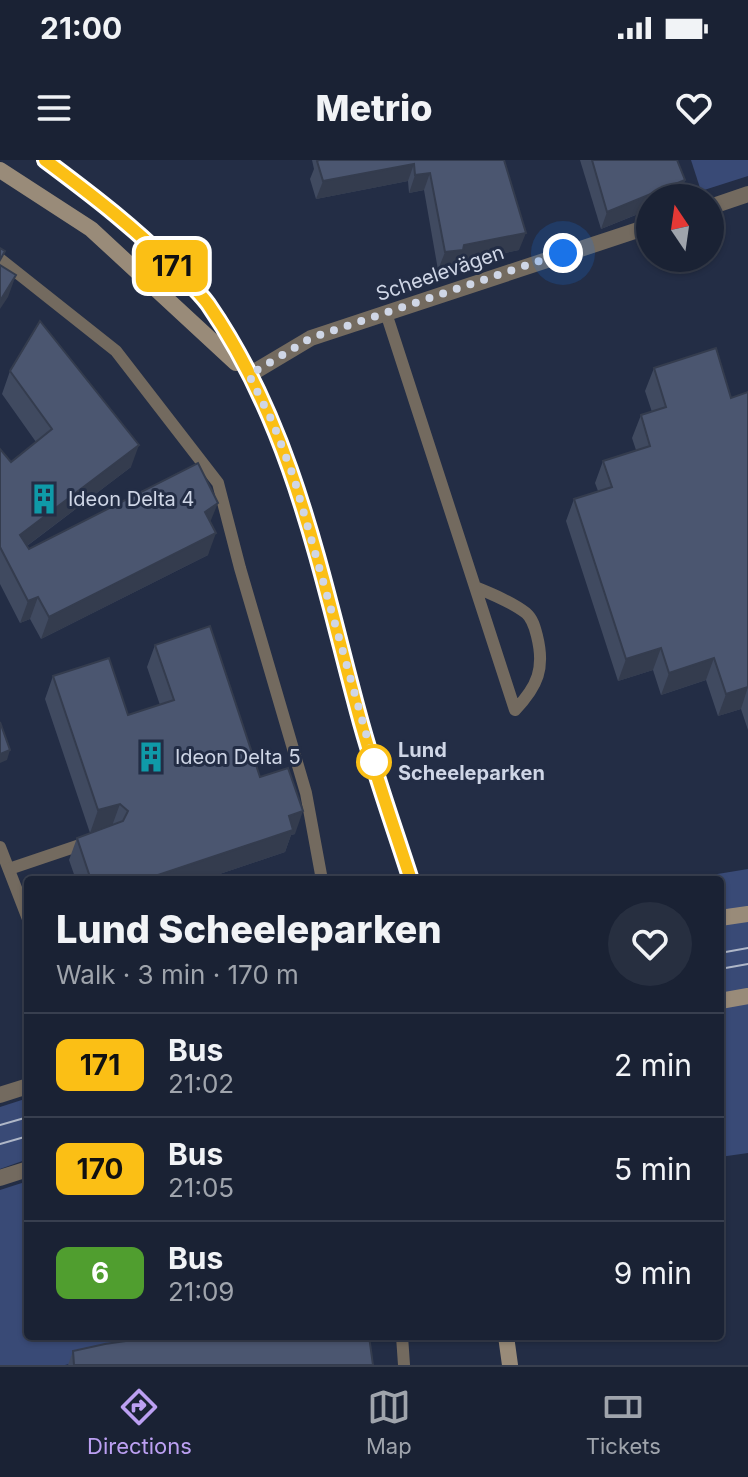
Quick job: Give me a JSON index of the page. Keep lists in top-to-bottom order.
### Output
{
  "streets": {
    "street": ["Scheelevägen"]
  },
  "places": {
    "building": ["Ideon Delta 4", "Ideon Delta 5"],
    "other": ["Lund Scheeleparken"]
  },
  "lines": ["bus line 171"],
  "north": "top",
  "page": {
    "status": "21:00",
    "header": "Metrio",
    "on_map": "171",
    "heading": ["Lund Scheeleparken", "Walk · 3 min · 170 m"],
    "list": [
      {
        "mark": "171",
        "name": "Bus",
        "note": "21:02",
        "value": "2 min"
      },
      {
        "mark": "170",
        "name": "Bus",
        "note": "21:05",
        "value": "5 min"
      },
      {
        "mark": "6",
        "name": "Bus",
        "note": "21:09",
        "value": "9 min"
      }
    ],
    "tabs": ["Directions", "Map", "Tickets"]
  }
}
